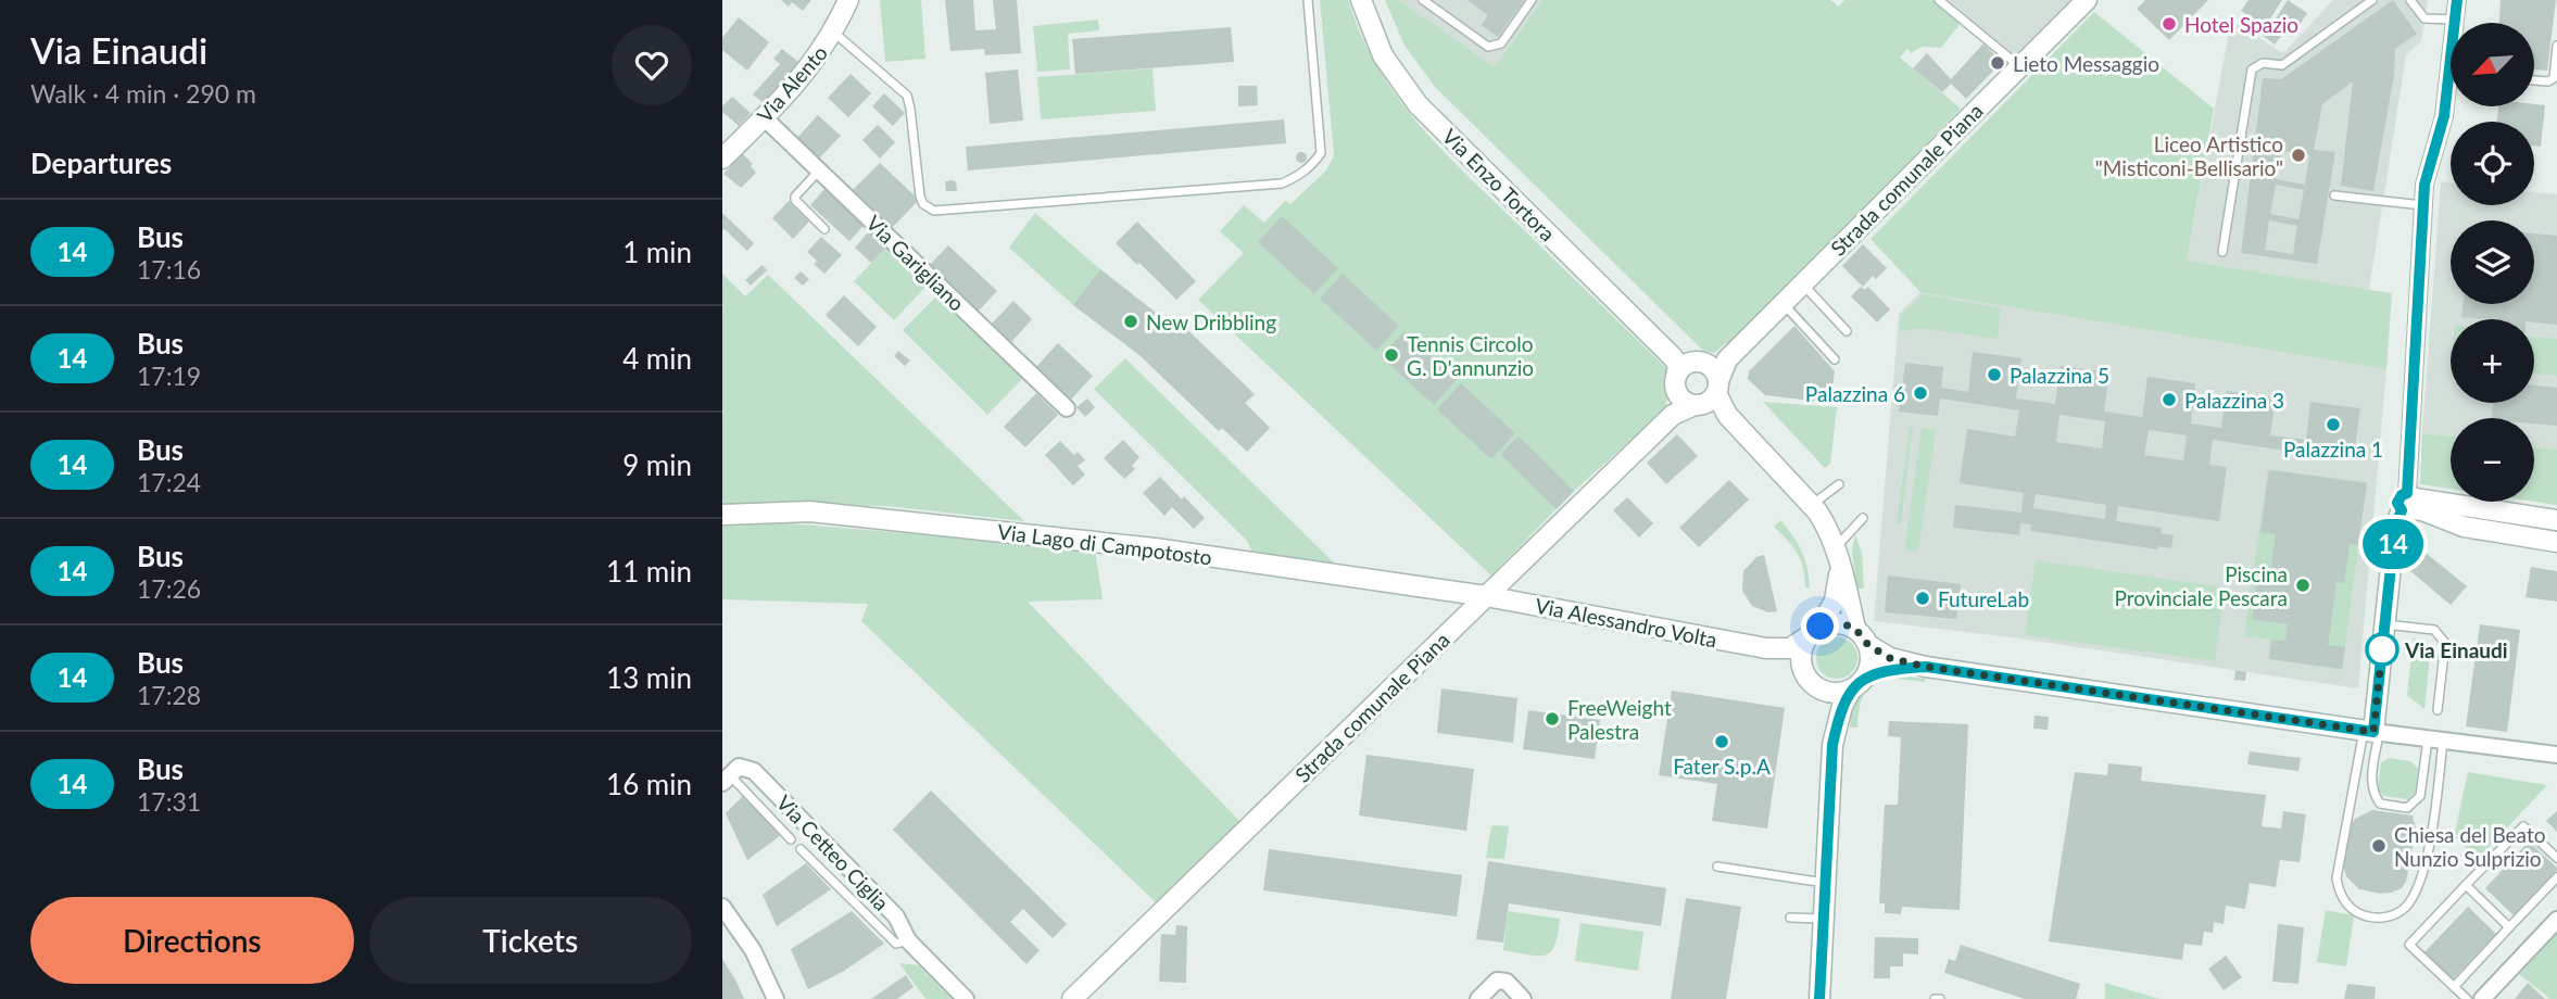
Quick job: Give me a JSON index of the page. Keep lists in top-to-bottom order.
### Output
{
  "streets": {
    "street": [
      "Via Alento",
      "Strada comunale Piana",
      "Via Enzo Tortora",
      "Via Garigliano",
      "Via Lago di Campotosto",
      "Via Alessandro Volta",
      "Via Cetteo Ciglia"
    ]
  },
  "crossings": [
    ["Via Alento", "Via Garigliano"],
    ["Strada comunale Piana", "Via Enzo Tortora"],
    ["Strada comunale Piana", "Via Lago di Campotosto"],
    ["Strada comunale Piana", "Via Alessandro Volta"],
    ["Via Enzo Tortora", "Via Alessandro Volta"],
    ["Via Lago di Campotosto", "Via Alessandro Volta"]
  ],
  "places": [
    "Hotel Spazio",
    "Lieto Messaggio",
    "Liceo Artistico \"Misticoni-Bellisario\"",
    "New Dribbling",
    "Tennis Circolo G. D'annunzio",
    "Palazzina 5",
    "Palazzina 6",
    "Palazzina 3",
    "Palazzina 1",
    "Piscina Provinciale Pescara",
    "FutureLab",
    "Via Einaudi",
    "FreeWeight Palestra",
    "Fater S.p.A",
    "Chiesa del Beato Nunzio Sulprizio"
  ],
  "lines": ["bus line 14"],
  "north": "bottom left",
  "page": {
    "heading": [
      ["Via Einaudi", "Walk · 4 min · 290 m"],
      "Departures"
    ],
    "on_map": "14",
    "map_buttons": ["+", "−"],
    "list": [
      {
        "mark": "14",
        "name": "Bus",
        "note": "17:16",
        "value": "1 min"
      },
      {
        "mark": "14",
        "name": "Bus",
        "note": "17:19",
        "value": "4 min"
      },
      {
        "mark": "14",
        "name": "Bus",
        "note": "17:24",
        "value": "9 min"
      },
      {
        "mark": "14",
        "name": "Bus",
        "note": "17:26",
        "value": "11 min"
      },
      {
        "mark": "14",
        "name": "Bus",
        "note": "17:28",
        "value": "13 min"
      },
      {
        "mark": "14",
        "name": "Bus",
        "note": "17:31",
        "value": "16 min"
      }
    ],
    "buttons": ["Directions", "Tickets"]
  }
}
